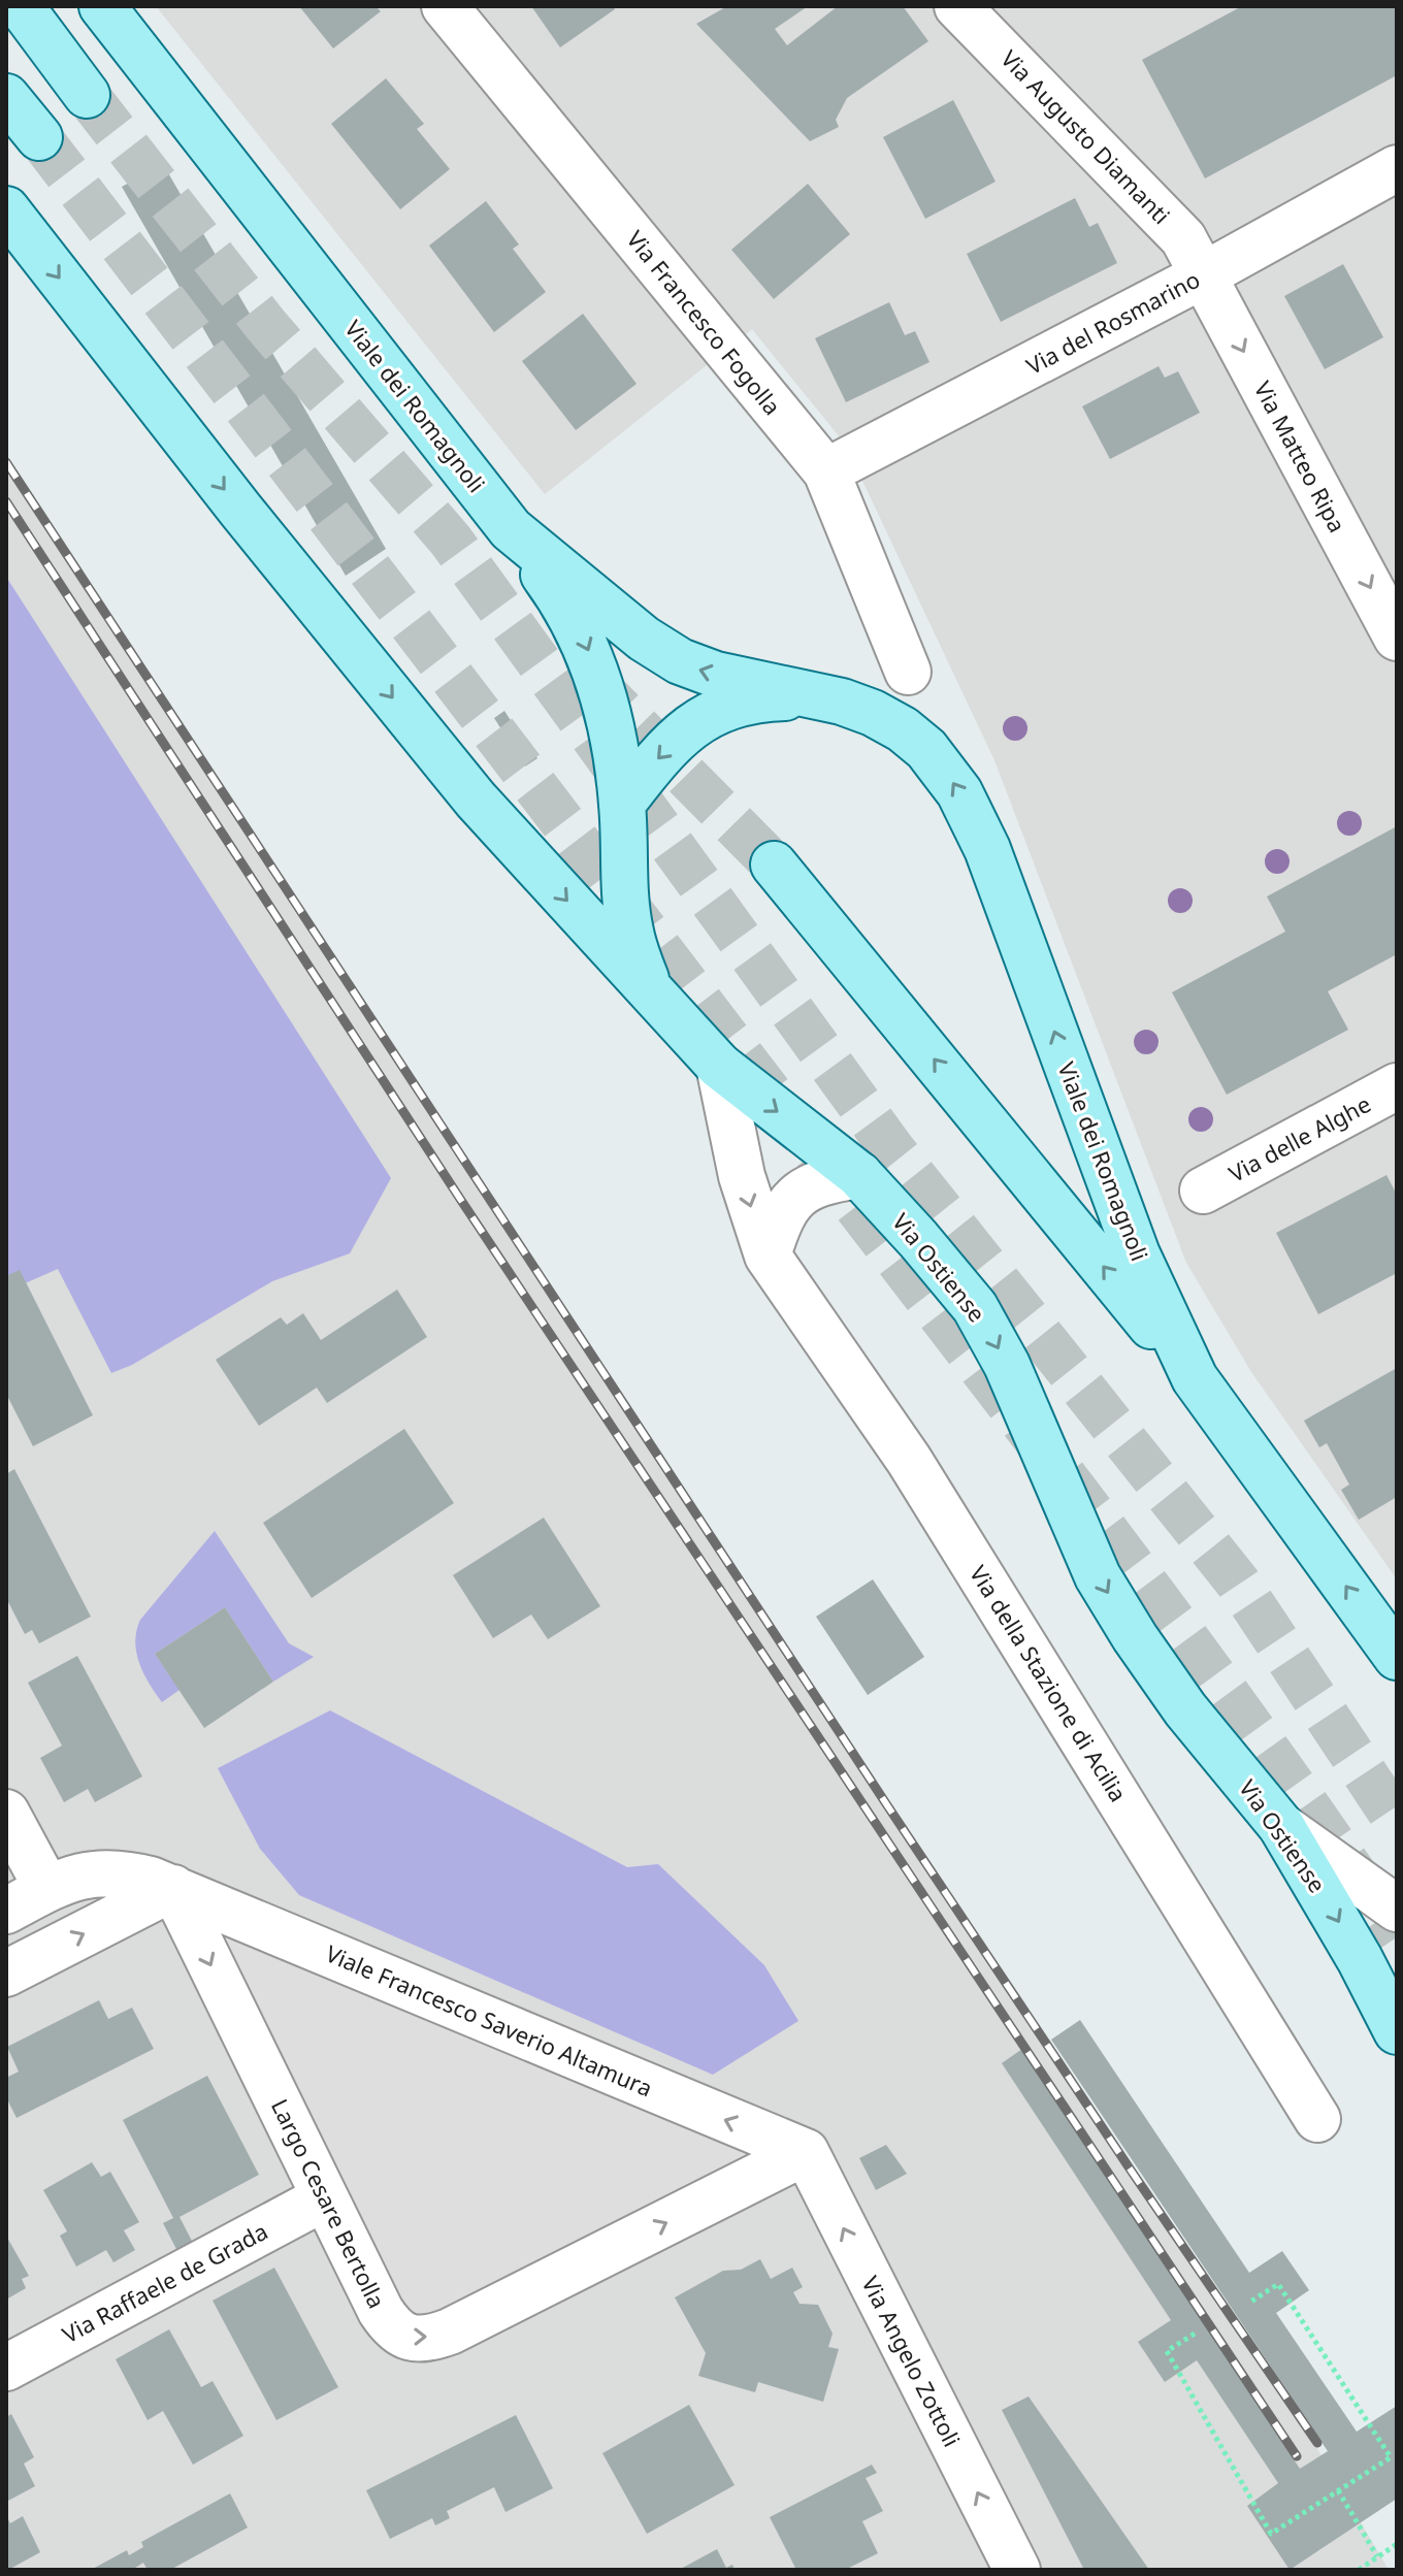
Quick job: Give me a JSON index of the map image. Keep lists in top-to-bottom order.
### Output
{
  "streets": {
    "main road": ["Viale dei Romagnoli", "Via Ostiense"],
    "street": [
      "Via Augusto Diamanti",
      "Via Francesco Fogolla",
      "Via del Rosmarino",
      "Via Matteo Ripa",
      "Via delle Alghe",
      "Via della Stazione di Acilia",
      "Viale Francesco Saverio Altamura",
      "Largo Cesare Bertolla",
      "Via Raffaele de Grada",
      "Via Angelo Zottoli"
    ]
  },
  "crossings": [
    ["Via Augusto Diamanti", "Via del Rosmarino"],
    ["Via Augusto Diamanti", "Via Matteo Ripa"],
    ["Via Francesco Fogolla", "Via del Rosmarino"],
    ["Via del Rosmarino", "Via Matteo Ripa"],
    ["Viale dei Romagnoli", "Via Ostiense"],
    ["Via Ostiense", "Via della Stazione di Acilia"],
    ["Viale Francesco Saverio Altamura", "Largo Cesare Bertolla"],
    ["Viale Francesco Saverio Altamura", "Via Angelo Zottoli"],
    ["Largo Cesare Bertolla", "Via Raffaele de Grada"],
    ["Largo Cesare Bertolla", "Via Angelo Zottoli"]
  ],
  "one_way": ["Via Matteo Ripa", "Viale Francesco Saverio Altamura", "Via Angelo Zottoli"]
}
